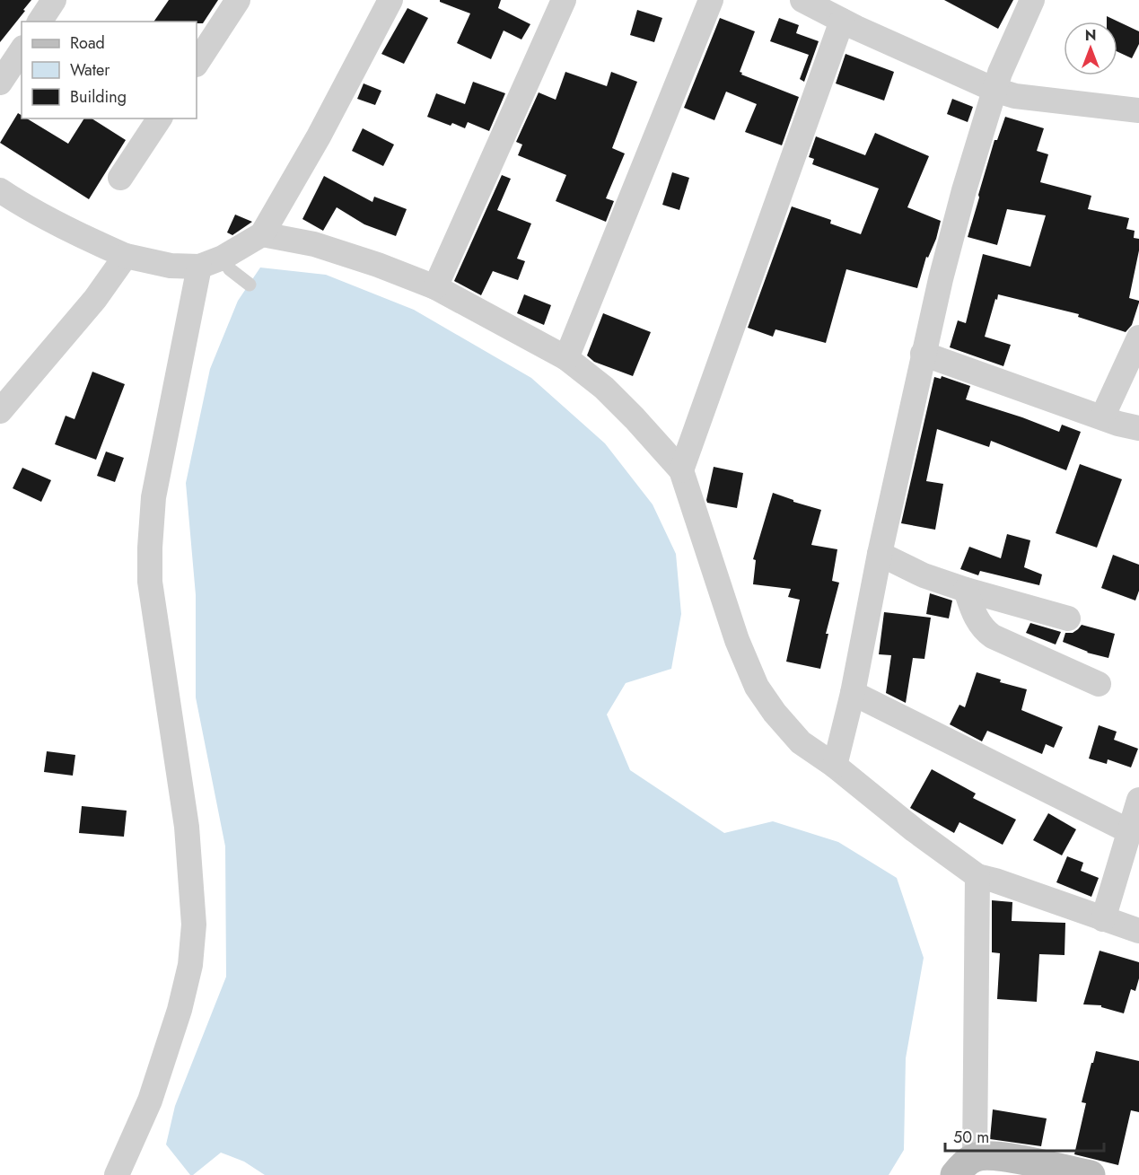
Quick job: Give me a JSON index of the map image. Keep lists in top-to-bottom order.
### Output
{
  "legend": ["Road", "Water", "Building"],
  "scale_bar": "50 m",
  "north": "top"
}
